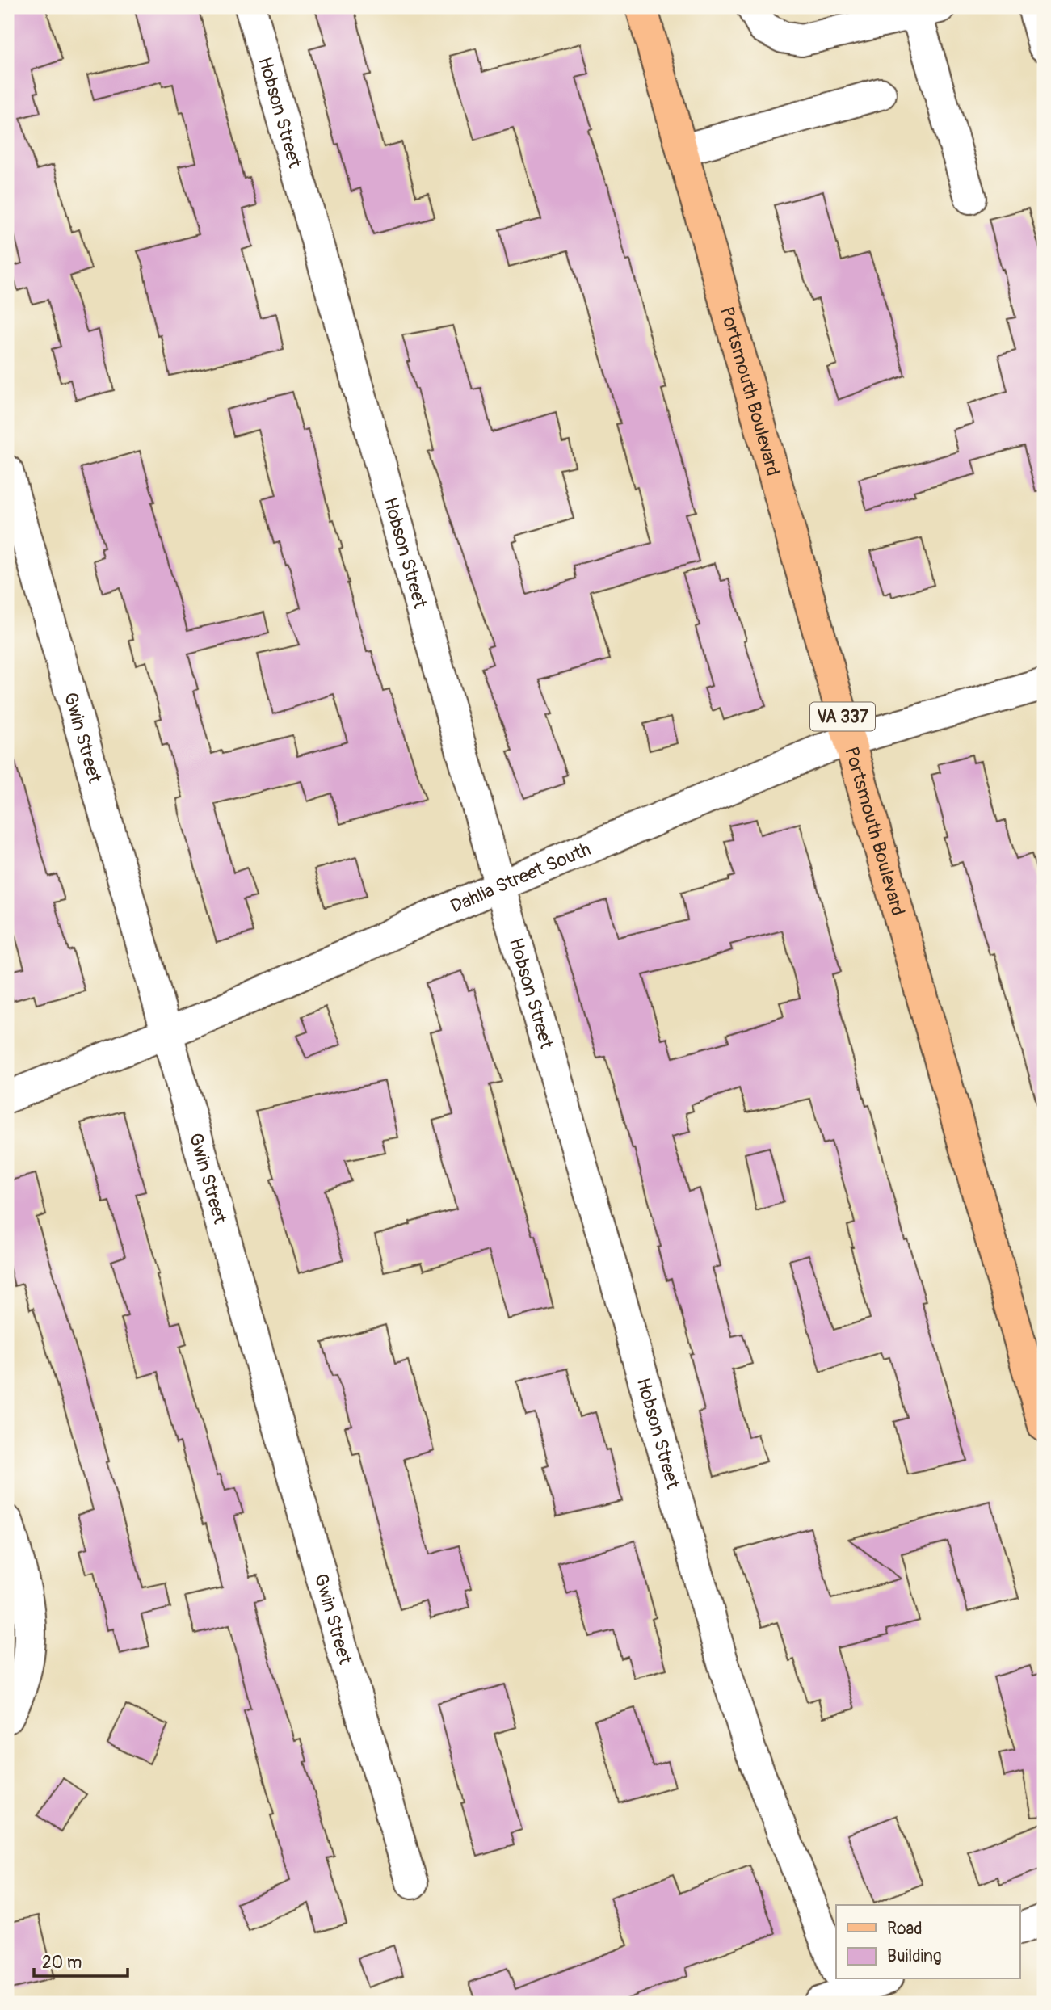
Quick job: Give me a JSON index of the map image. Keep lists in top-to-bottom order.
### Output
{
  "streets": {
    "main road": ["Portsmouth Boulevard", "VA 337"],
    "street": ["Hobson Street", "Gwin Street", "Dahlia Street South"]
  },
  "crossings": [
    ["Hobson Street", "Dahlia Street South"],
    ["Portsmouth Boulevard", "Dahlia Street South"],
    ["Gwin Street", "Dahlia Street South"]
  ],
  "legend": ["Road", "Building"],
  "scale_bar": "20 m"
}
